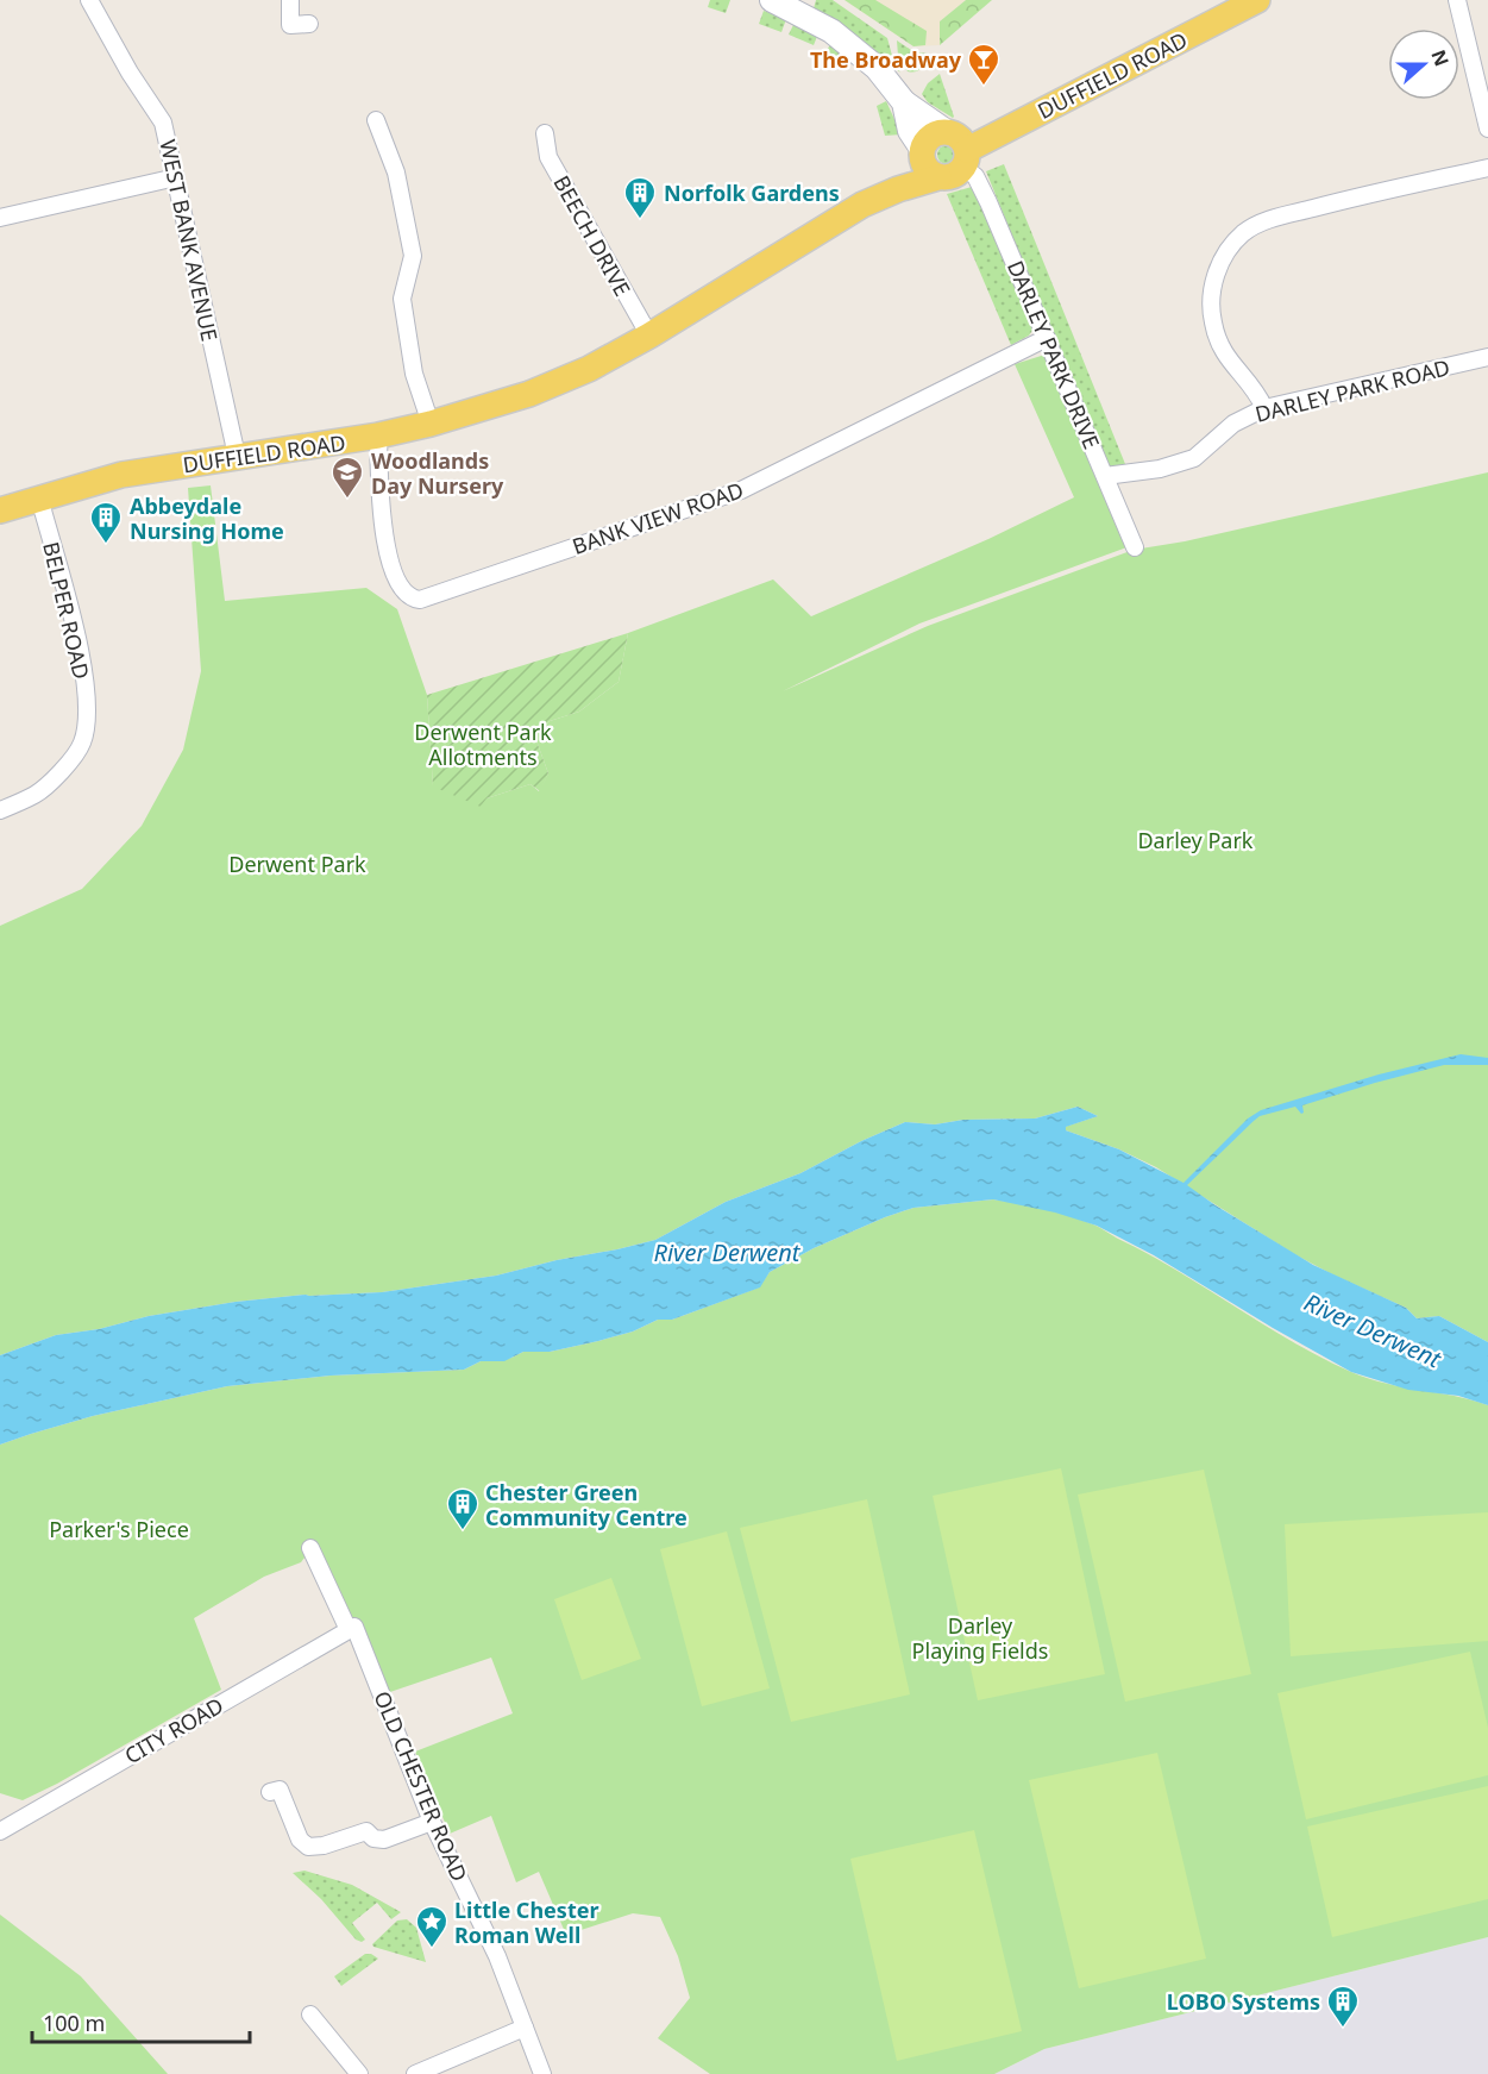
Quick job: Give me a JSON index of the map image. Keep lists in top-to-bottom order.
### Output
{
  "streets": {
    "main road": ["DUFFIELD ROAD"],
    "street": [
      "BEECH DRIVE",
      "WEST BANK AVENUE",
      "DARLEY PARK DRIVE",
      "DARLEY PARK ROAD",
      "BANK VIEW ROAD",
      "BELPER ROAD",
      "CITY ROAD",
      "OLD CHESTER ROAD"
    ]
  },
  "crossings": [
    ["DUFFIELD ROAD", "BEECH DRIVE"],
    ["DUFFIELD ROAD", "WEST BANK AVENUE"],
    ["DUFFIELD ROAD", "DARLEY PARK DRIVE"],
    ["DUFFIELD ROAD", "BANK VIEW ROAD"],
    ["DUFFIELD ROAD", "BELPER ROAD"],
    ["DARLEY PARK DRIVE", "DARLEY PARK ROAD"],
    ["DARLEY PARK DRIVE", "BANK VIEW ROAD"],
    ["CITY ROAD", "OLD CHESTER ROAD"]
  ],
  "water": ["River Derwent"],
  "parks": [
    "Derwent Park Allotments",
    "Darley Park",
    "Derwent Park",
    "Parker's Piece",
    "Darley Playing Fields"
  ],
  "places": {
    "bar": ["The Broadway"],
    "building": [
      "Norfolk Gardens",
      "Abbeydale Nursing Home",
      "Chester Green Community Centre",
      "LOBO Systems"
    ],
    "school or university": ["Woodlands Day Nursery"],
    "place": ["Little Chester Roman Well"]
  },
  "scale_bar": "100 m",
  "north": "right"
}
